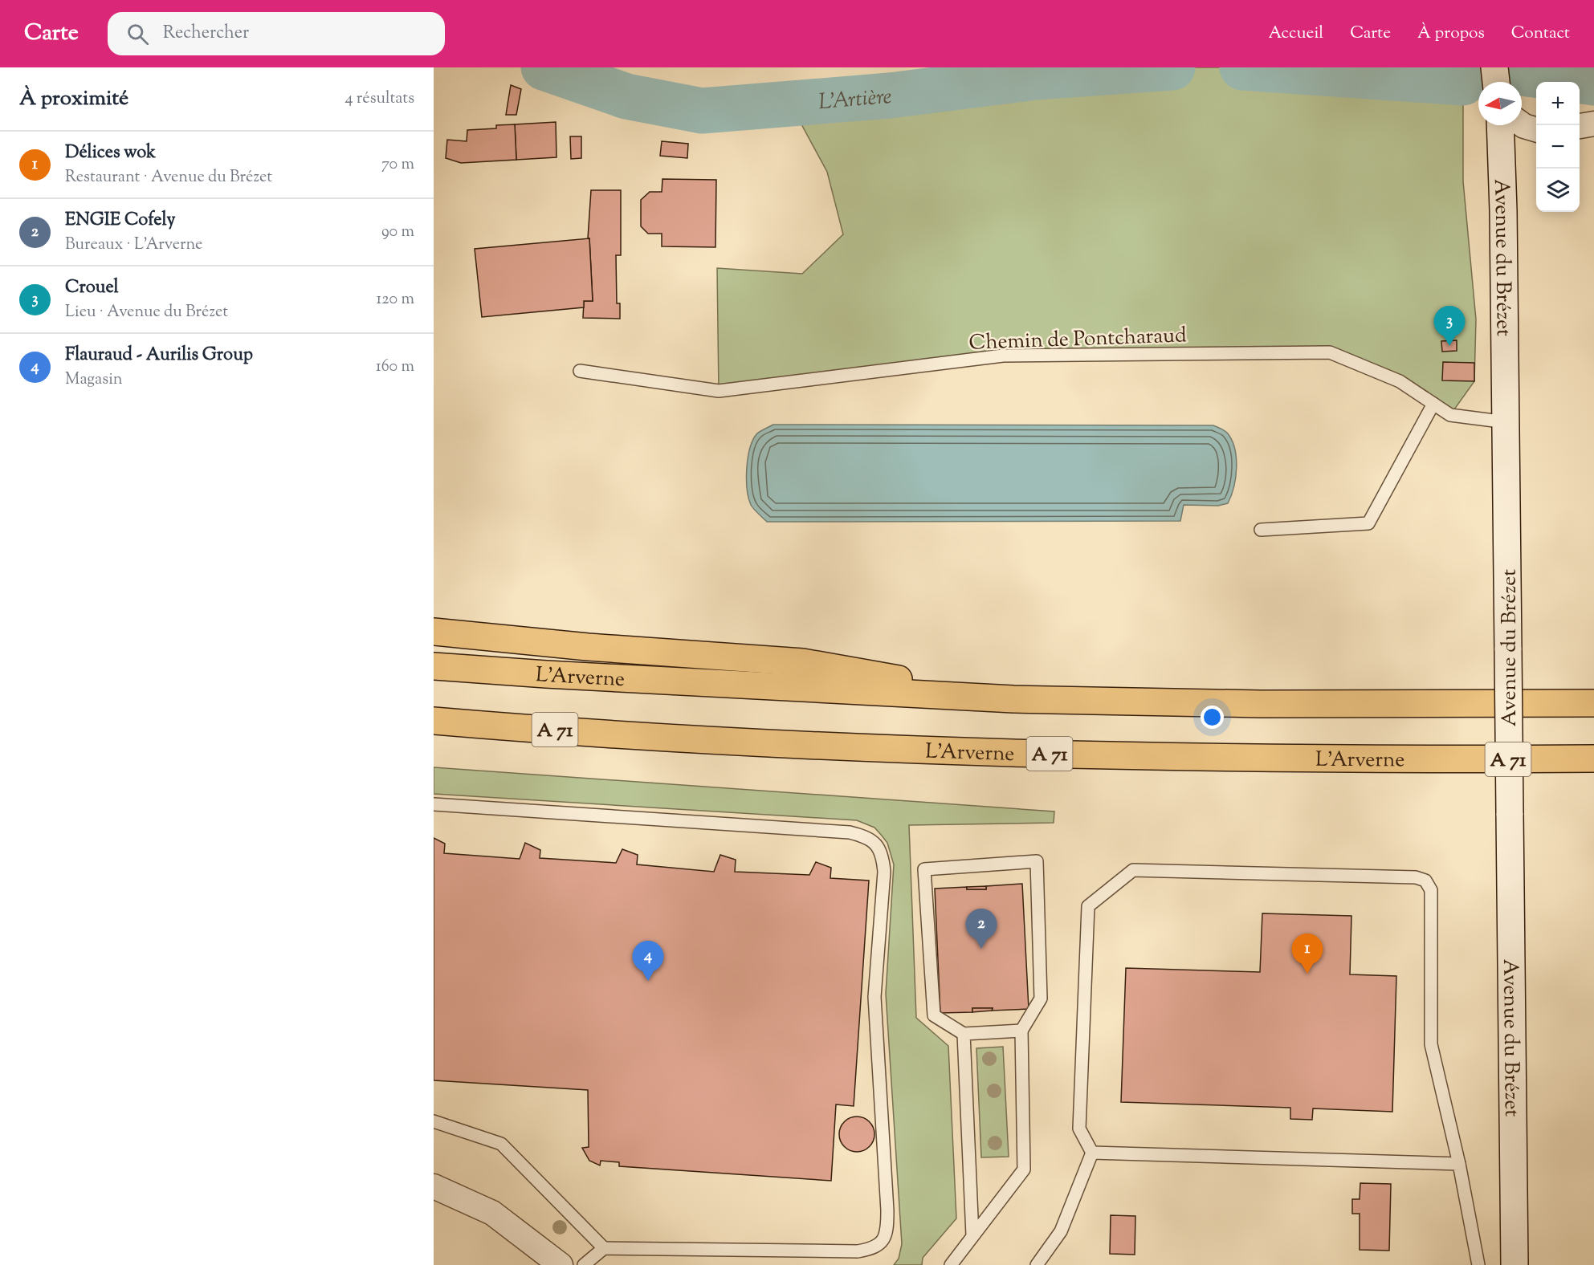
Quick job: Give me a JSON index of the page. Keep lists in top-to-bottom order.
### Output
{
  "streets": {
    "highway": ["L'Arverne", "A 71"],
    "street": ["Avenue du Brézet"],
    "lane": ["Chemin de Pontcharaud"]
  },
  "crossings": [
    ["Avenue du Brézet", "Chemin de Pontcharaud"]
  ],
  "water": ["L'Artière"],
  "north": "left",
  "page": {
    "header": "Carte",
    "search": "Rechercher",
    "nav": [
      "Accueil",
      "Carte",
      "À propos",
      "Contact"
    ],
    "heading": ["À proximité", "4 résultats"],
    "map_buttons": ["+", "−"],
    "list": [
      {
        "mark": "1",
        "name": "Délices wok",
        "note": "Restaurant · Avenue du Brézet",
        "value": "70 m"
      },
      {
        "mark": "2",
        "name": "ENGIE Cofely",
        "note": "Bureaux · L'Arverne",
        "value": "90 m"
      },
      {
        "mark": "3",
        "name": "Crouel",
        "note": "Lieu · Avenue du Brézet",
        "value": "120 m"
      },
      {
        "mark": "4",
        "name": "Flauraud - Aurilis Group",
        "note": "Magasin",
        "value": "160 m"
      }
    ],
    "pins": [
      "3",
      "2",
      "1",
      "4"
    ]
  }
}
